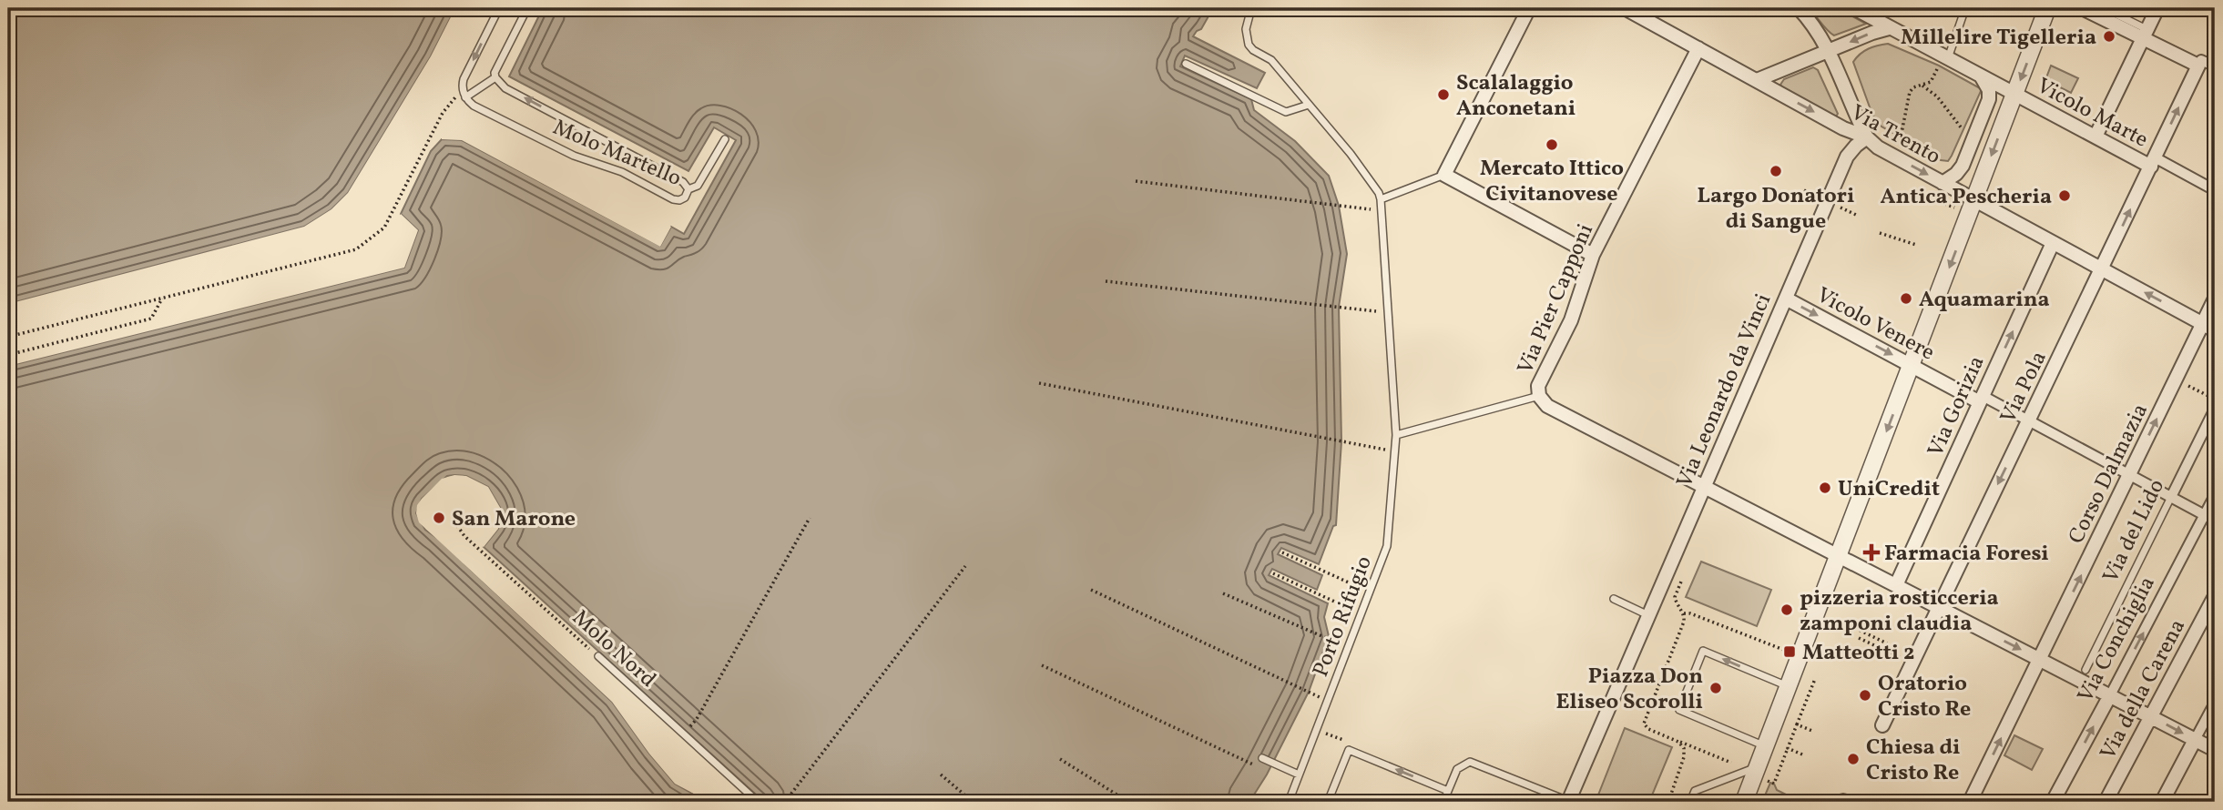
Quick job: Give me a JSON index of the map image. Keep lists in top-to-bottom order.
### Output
{
  "streets": {
    "street": [
      "Vicolo Marte",
      "Via Trento",
      "Via Pier Capponi",
      "Vicolo Venere",
      "Via Pola",
      "Via Leonardo da Vinci",
      "Via Gorizia",
      "Corso Dalmazia",
      "Via del Lido",
      "Via Conchiglia",
      "Via della Carena"
    ],
    "lane": ["Molo Martello", "Porto Rifugio", "Molo Nord"]
  },
  "crossings": [
    ["Vicolo Marte", "Via Pola"],
    ["Via Trento", "Via Pier Capponi"],
    ["Via Trento", "Via Pola"],
    ["Via Trento", "Via Leonardo da Vinci"],
    ["Via Trento", "Via Gorizia"],
    ["Via Trento", "Corso Dalmazia"],
    ["Via Pier Capponi", "Via Pola"],
    ["Via Pier Capponi", "Via Leonardo da Vinci"],
    ["Via Pier Capponi", "Via Gorizia"],
    ["Via Pier Capponi", "Corso Dalmazia"],
    ["Via Pier Capponi", "Via Conchiglia"],
    ["Via Pier Capponi", "Via della Carena"],
    ["Vicolo Venere", "Via Pola"],
    ["Vicolo Venere", "Via Leonardo da Vinci"],
    ["Vicolo Venere", "Via Gorizia"],
    ["Vicolo Venere", "Corso Dalmazia"],
    ["Vicolo Venere", "Via del Lido"],
    ["Vicolo Venere", "Via Conchiglia"]
  ],
  "one_way": ["Corso Dalmazia", "Via Conchiglia"],
  "places": {
    "other": [
      "Millelire Tigelleria",
      "Scalalaggio Anconetani",
      "Mercato Ittico Civitanovese",
      "Largo Donatori di Sangue",
      "Antica Pescheria",
      "Aquamarina",
      "UniCredit",
      "San Marone",
      "pizzeria rosticceria zamponi claudia",
      "Piazza Don Eliseo Scorolli",
      "Oratorio Cristo Re",
      "Chiesa di Cristo Re"
    ],
    "health": ["Farmacia Foresi"],
    "transit": ["Matteotti 2"]
  }
}
